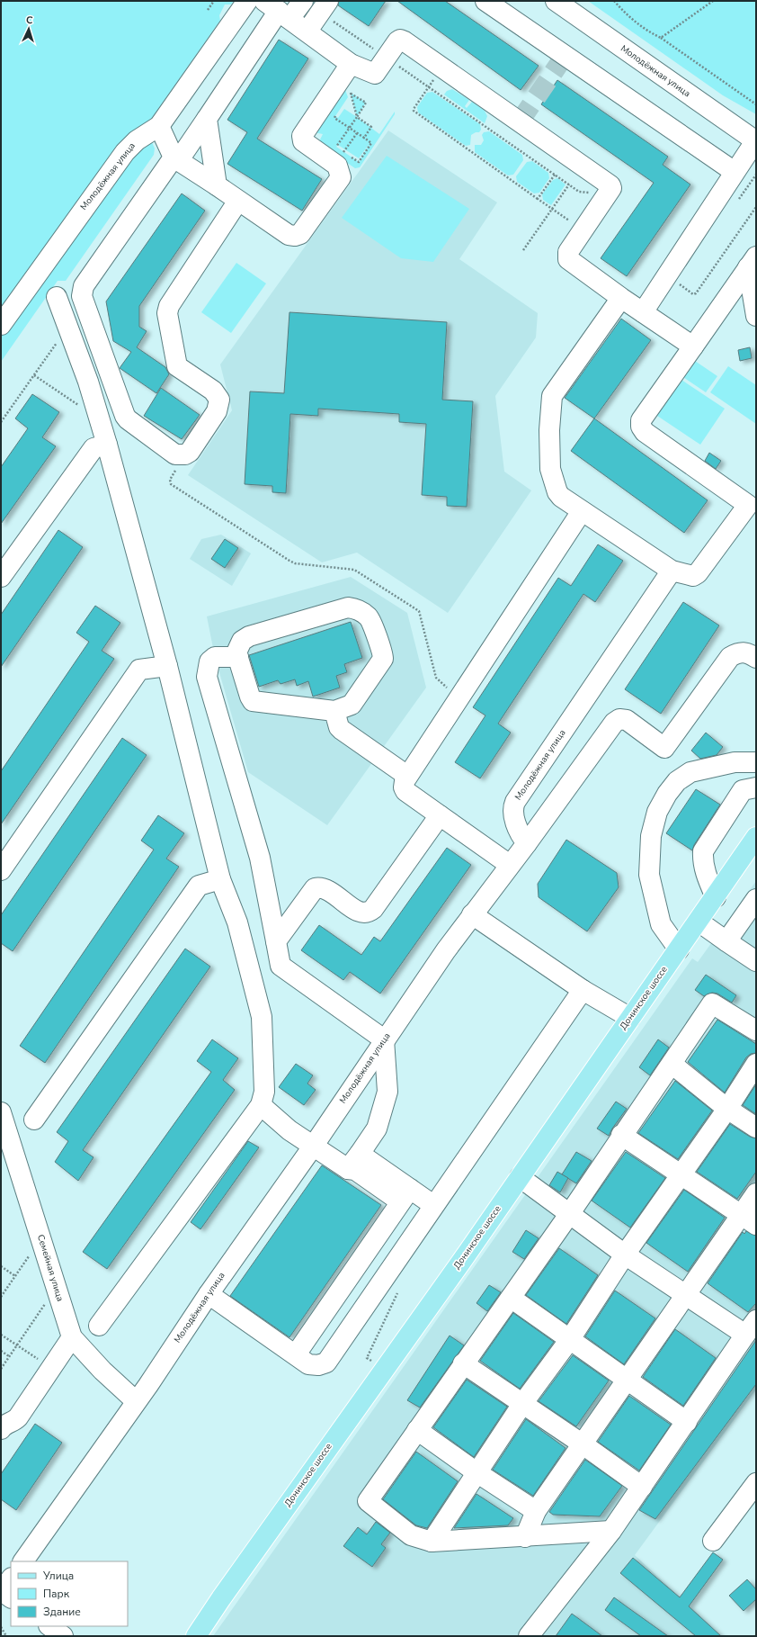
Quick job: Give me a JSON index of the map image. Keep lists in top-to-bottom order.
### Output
{
  "streets": {
    "main road": ["Донинское шоссе"],
    "street": ["Молодёжная улица", "Семейная улица"]
  },
  "crossings": [
    ["Молодёжная улица", "Семейная улица"]
  ],
  "legend": ["Улица", "Парк", "Здание"],
  "north": "top"
}
